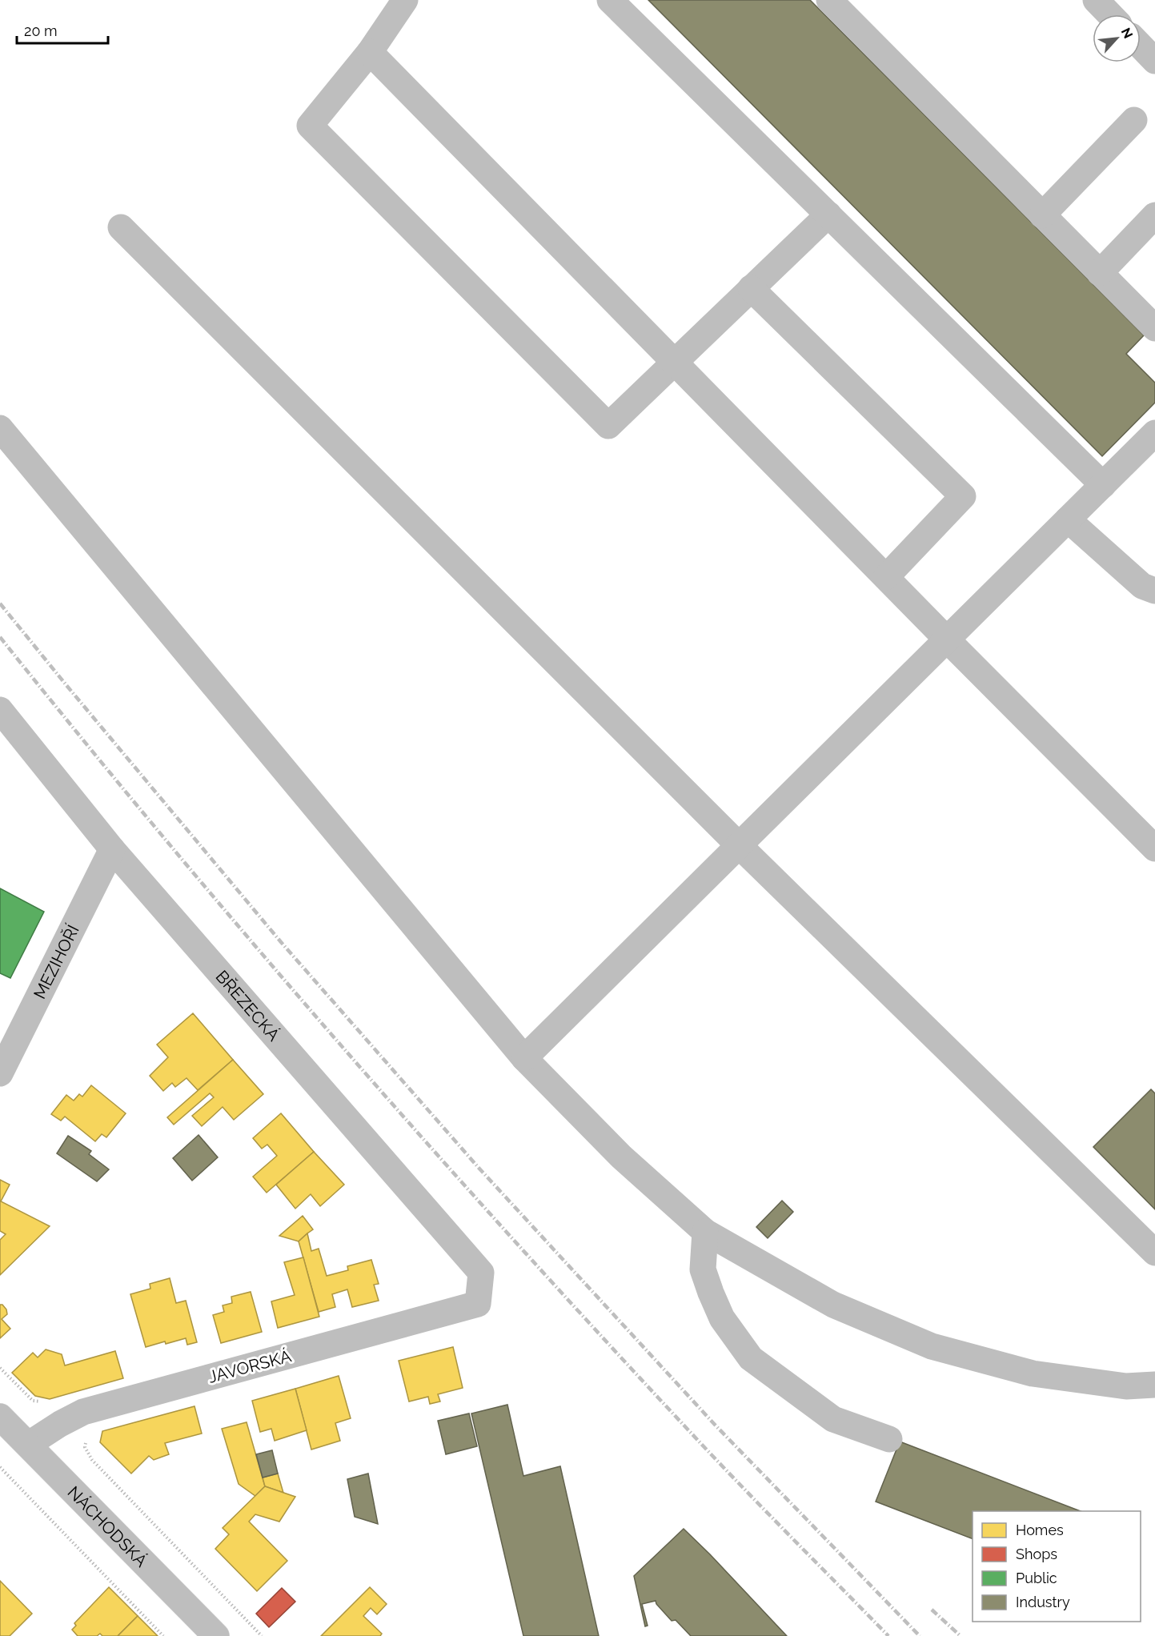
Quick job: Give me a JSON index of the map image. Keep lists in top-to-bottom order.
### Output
{
  "streets": {
    "street": [
      "MEZIHOŘÍ",
      "BŘEZECKÁ",
      "JAVORSKÁ",
      "NÁCHODSKÁ"
    ]
  },
  "crossings": [
    ["MEZIHOŘÍ", "BŘEZECKÁ"],
    ["BŘEZECKÁ", "JAVORSKÁ"],
    ["JAVORSKÁ", "NÁCHODSKÁ"]
  ],
  "legend": [
    "Homes",
    "Shops",
    "Public",
    "Industry"
  ],
  "scale_bar": "20 m",
  "north": "top right"
}
